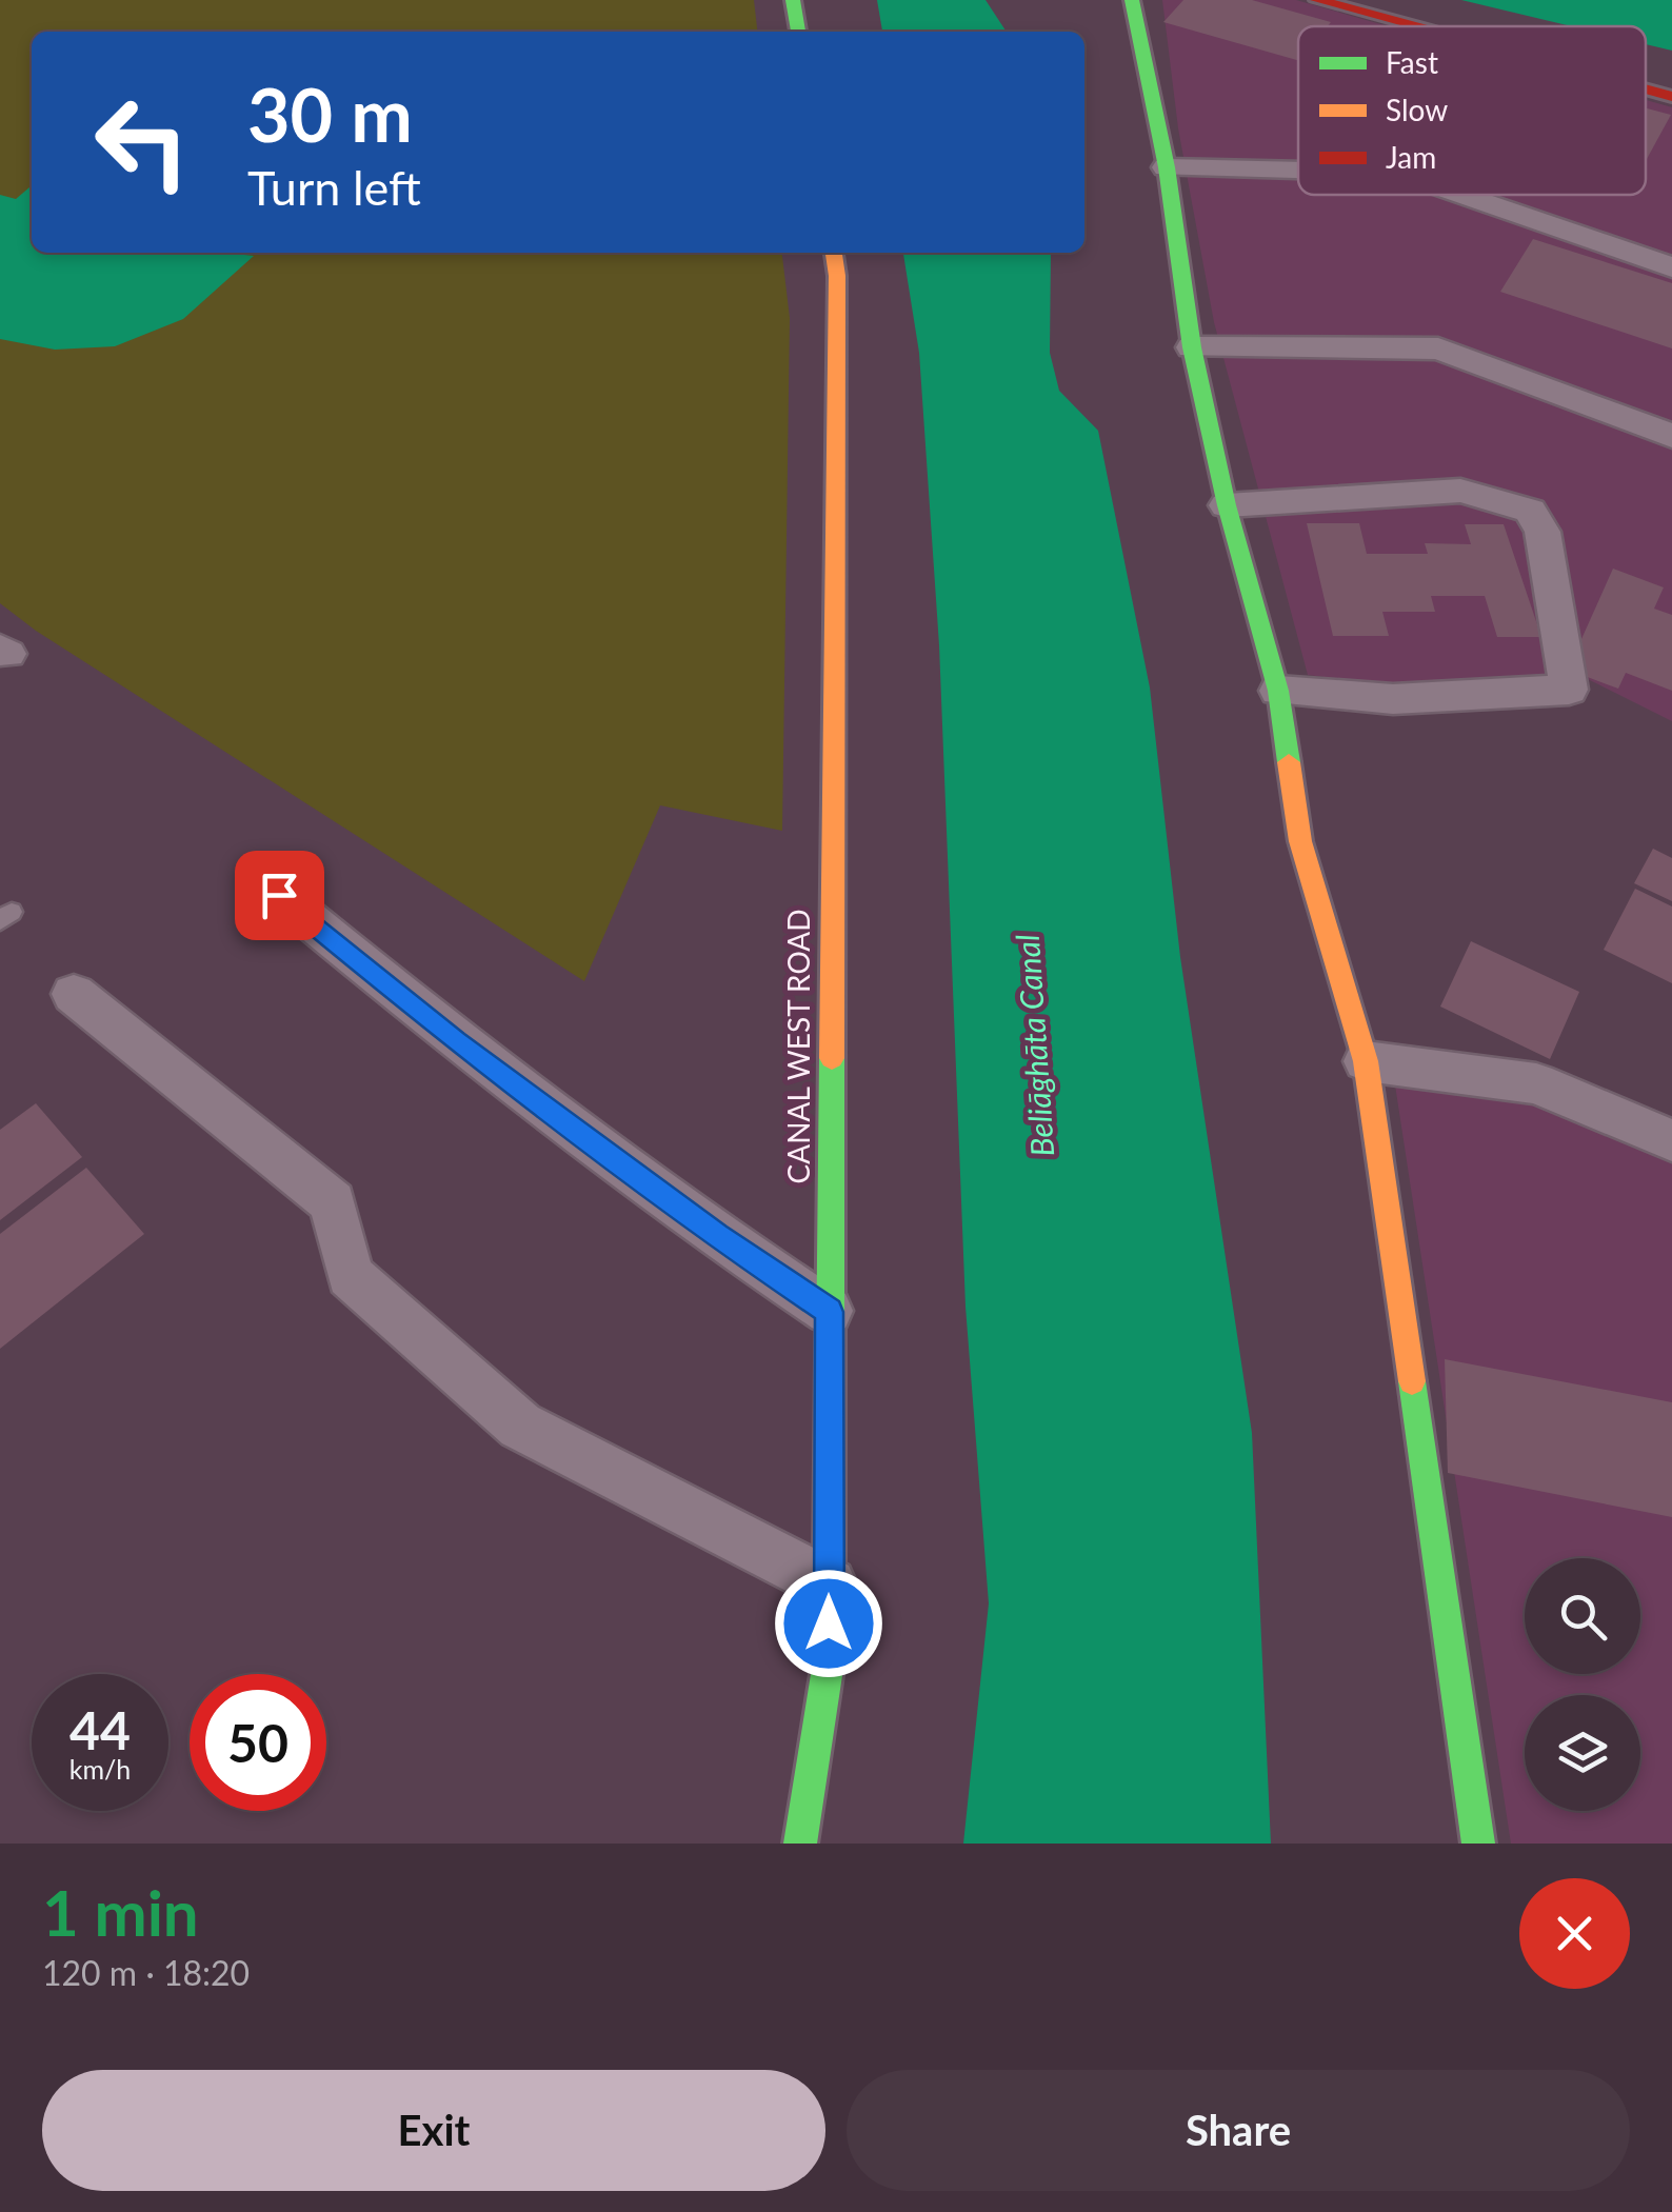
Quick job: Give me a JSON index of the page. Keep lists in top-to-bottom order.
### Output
{
  "streets": {
    "main road": ["CANAL WEST ROAD"]
  },
  "water": ["Beliāghāta Canal"],
  "legend": ["Fast", "Slow", "Jam"],
  "page": {
    "turn": ["30 m", "Turn left"],
    "speed": "44 km/h",
    "limit": "50",
    "heading": ["1 min", "120 m · 18:20"],
    "buttons": ["Exit", "Share"]
  }
}
